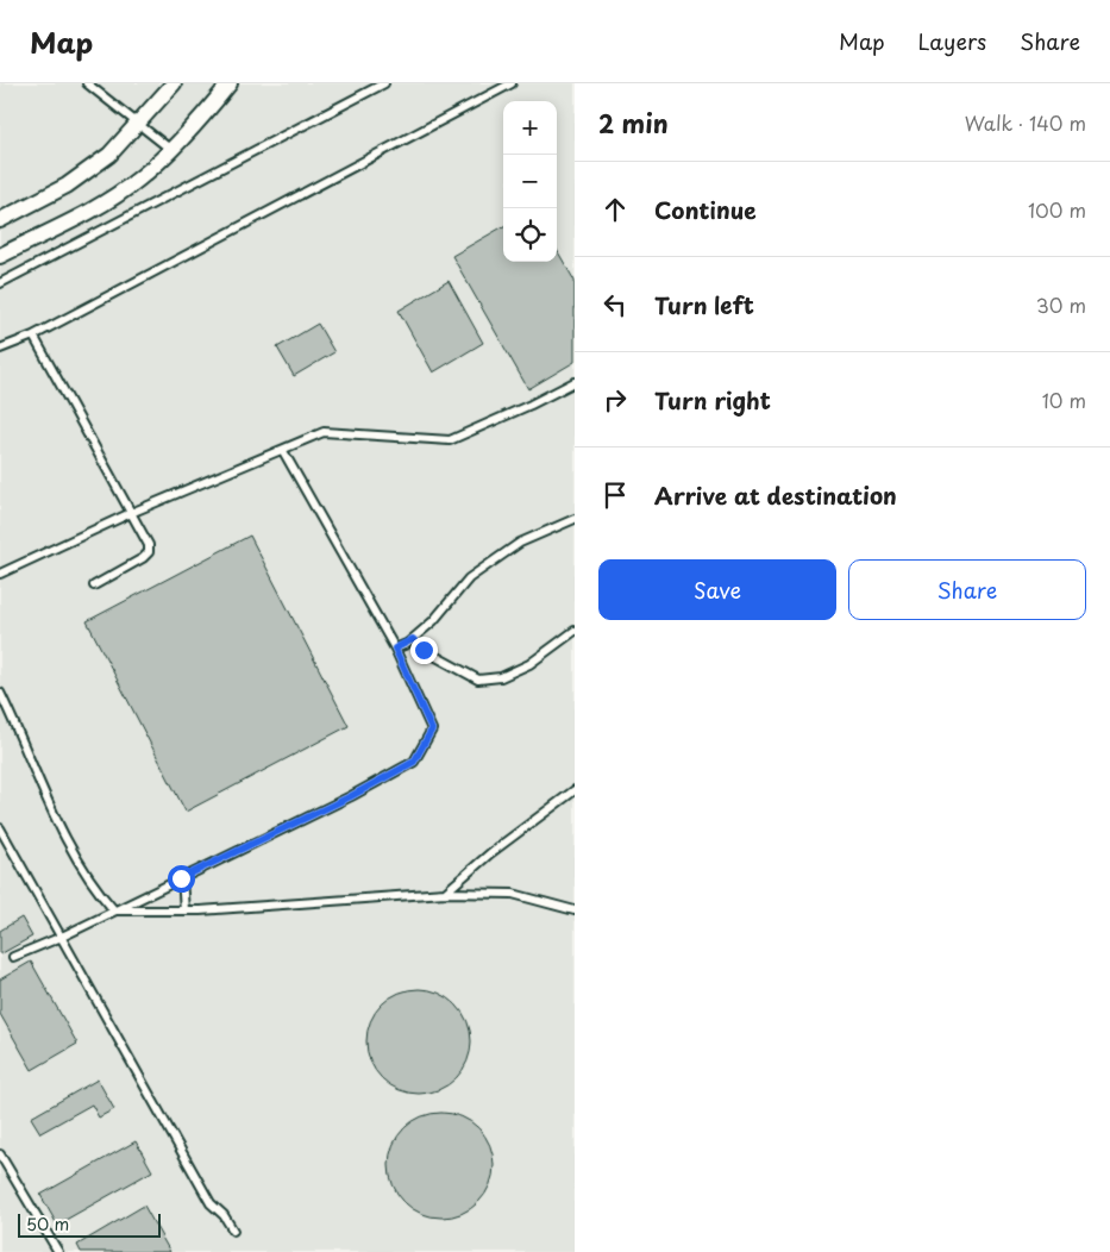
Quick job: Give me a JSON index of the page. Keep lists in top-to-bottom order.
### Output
{
  "scale_bar": "50 m",
  "page": {
    "header": "Map",
    "nav": ["Map", "Layers", "Share"],
    "heading": ["2 min", "Walk · 140 m"],
    "map_buttons": ["+", "−"],
    "list": [
      ["Continue", "100 m"],
      ["Turn left", "30 m"],
      ["Turn right", "10 m"],
      "Arrive at destination"
    ],
    "buttons": ["Save", "Share"],
    "scale": "50 m"
  }
}
